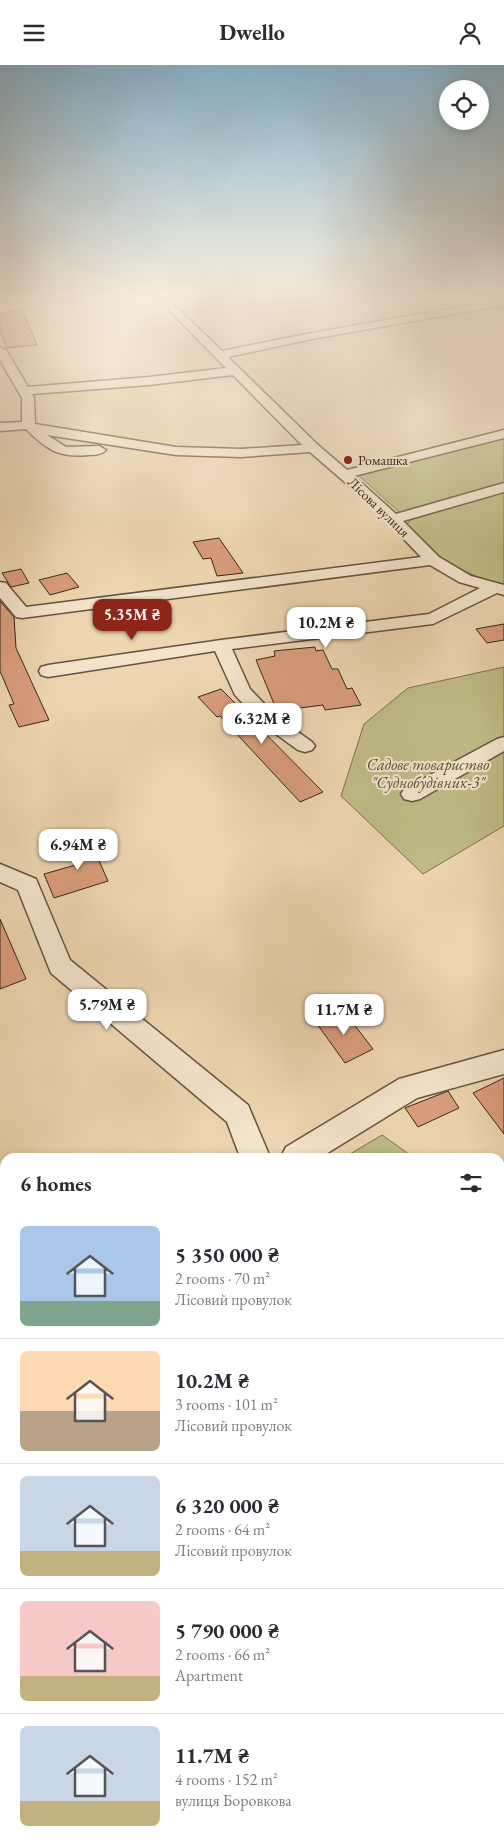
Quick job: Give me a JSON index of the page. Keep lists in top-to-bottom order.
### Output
{
  "streets": {
    "street": ["Лісова вулиця"]
  },
  "parks": ["Садове товариство \"Суднобудівник-3\""],
  "places": ["Ромашка"],
  "page": {
    "header": "Dwello",
    "price": [
      "5.35M ₴",
      "10.2M ₴",
      "6.32M ₴",
      "6.94M ₴",
      "5.79M ₴",
      "11.7M ₴"
    ],
    "heading": "6 homes",
    "list": [
      {
        "name": "5 350 000 ₴",
        "note": "2 rooms · 70 m² · Лісовий провулок"
      },
      {
        "name": "10.2M ₴",
        "note": "3 rooms · 101 m² · Лісовий провулок"
      },
      {
        "name": "6 320 000 ₴",
        "note": "2 rooms · 64 m² · Лісовий провулок"
      },
      {
        "name": "5 790 000 ₴",
        "note": "2 rooms · 66 m² · Apartment"
      },
      {
        "name": "11.7M ₴",
        "note": "4 rooms · 152 m² · вулиця Боровкова"
      }
    ]
  }
}
